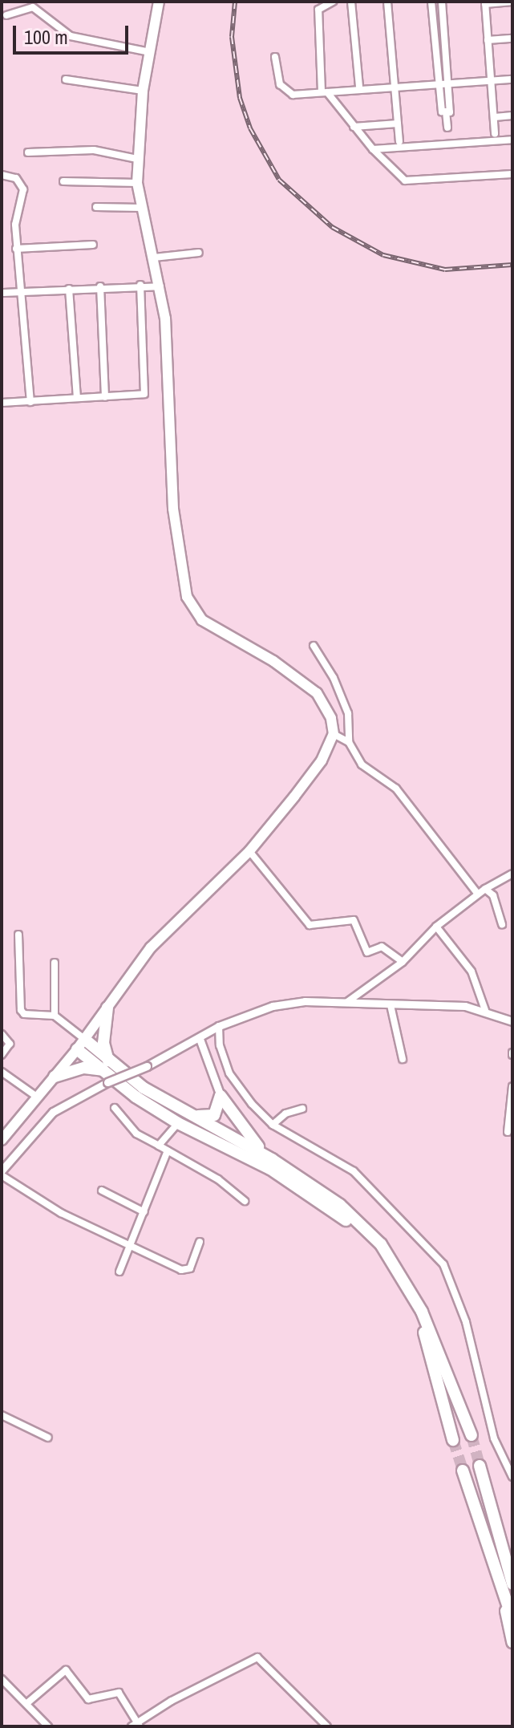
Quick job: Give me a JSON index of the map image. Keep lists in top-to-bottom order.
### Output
{
  "scale_bar": "100 m"
}
